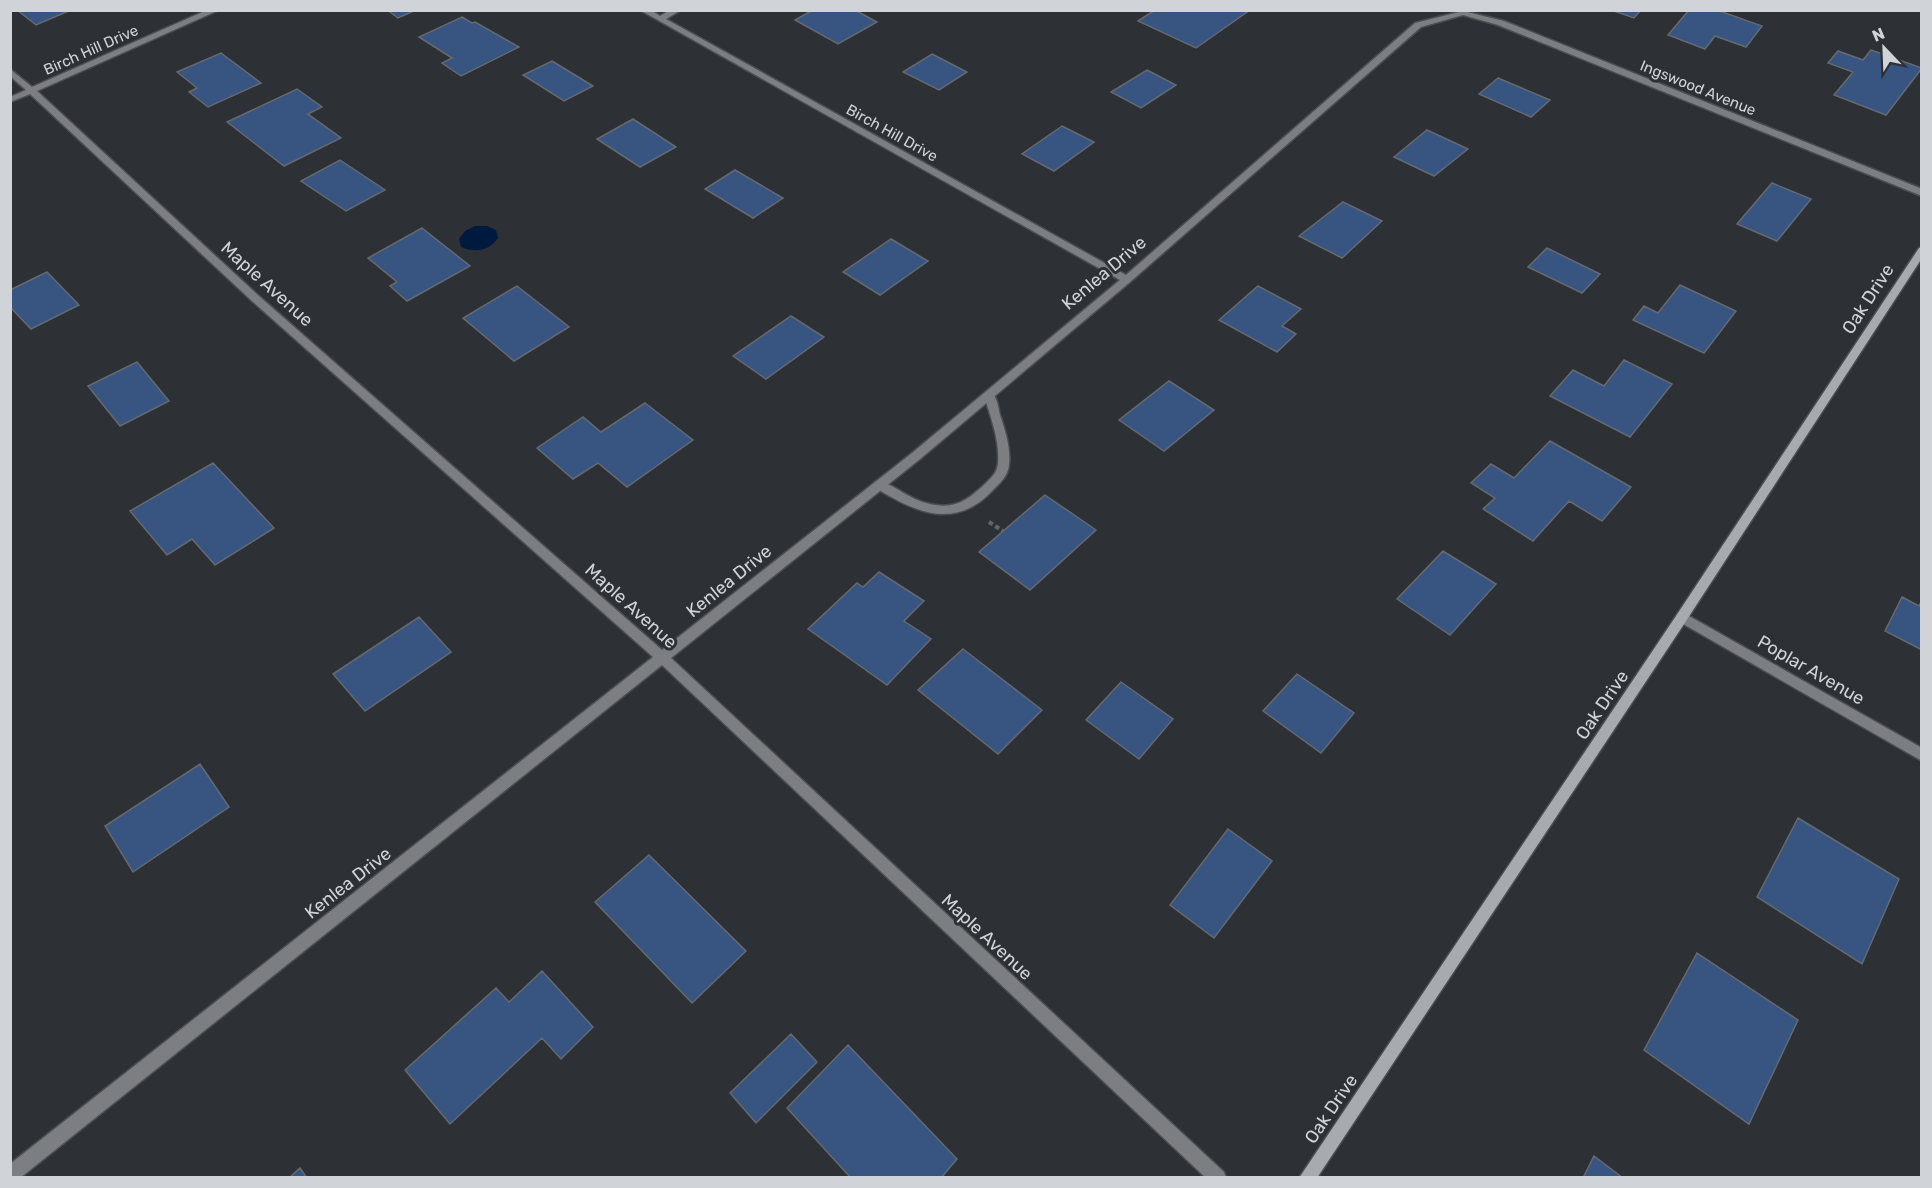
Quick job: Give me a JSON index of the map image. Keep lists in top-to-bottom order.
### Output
{
  "streets": {
    "street": [
      "Birch Hill Drive",
      "Ingswood Avenue",
      "Kenlea Drive",
      "Maple Avenue",
      "Oak Drive",
      "Poplar Avenue"
    ]
  },
  "crossings": [
    ["Birch Hill Drive", "Kenlea Drive"],
    ["Birch Hill Drive", "Maple Avenue"],
    ["Ingswood Avenue", "Kenlea Drive"],
    ["Kenlea Drive", "Maple Avenue"],
    ["Oak Drive", "Poplar Avenue"]
  ],
  "north": "top left"
}
